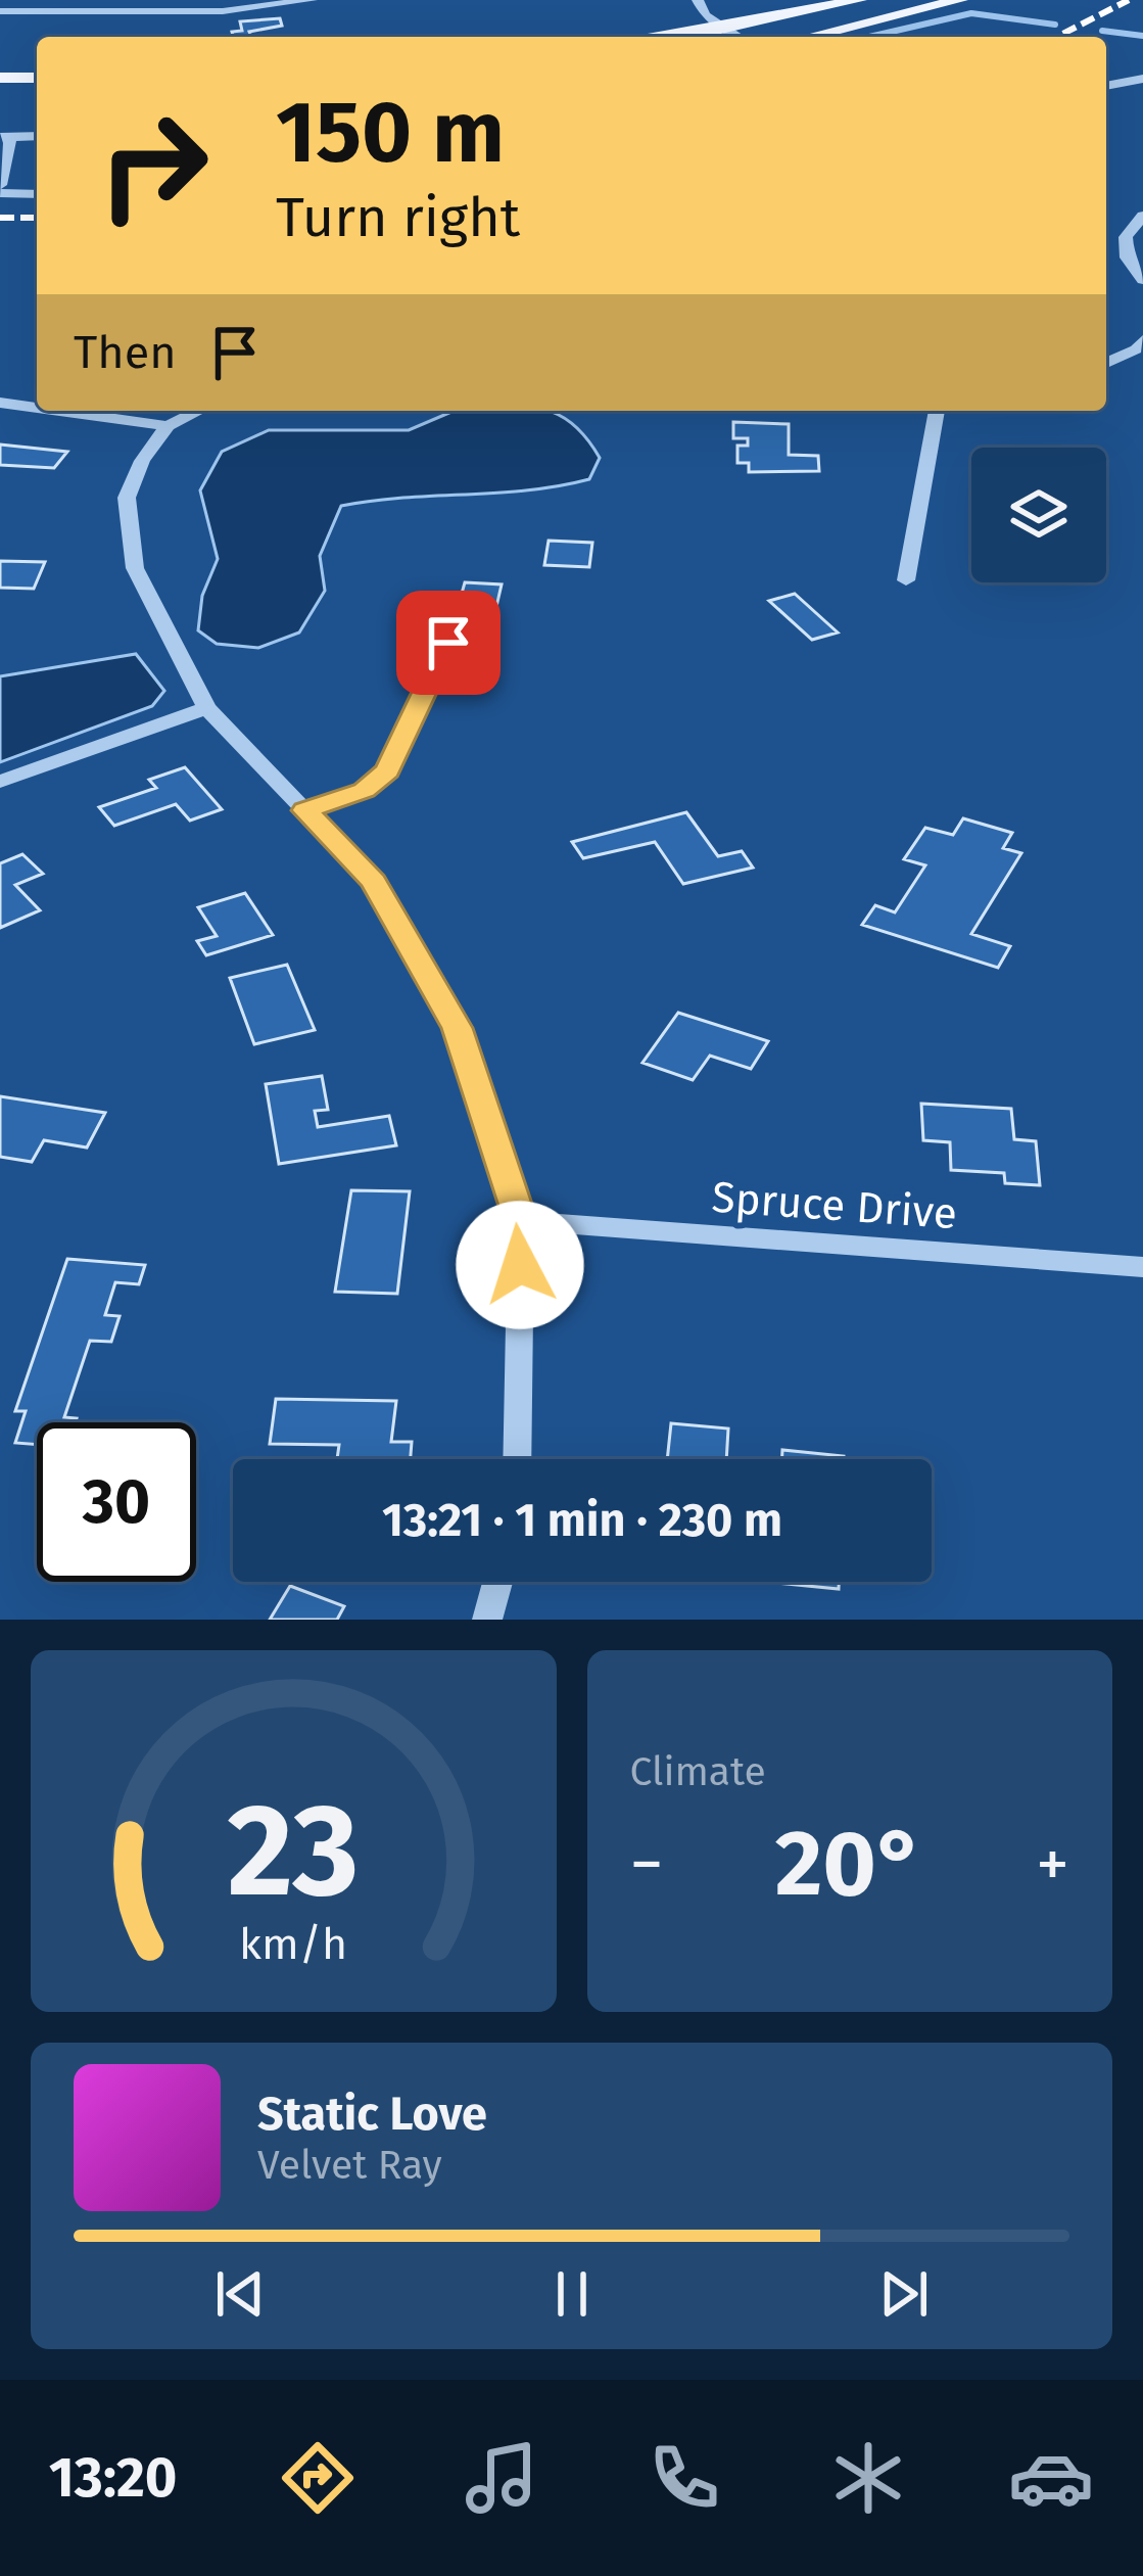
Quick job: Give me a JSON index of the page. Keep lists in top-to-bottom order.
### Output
{
  "streets": {
    "street": ["Spruce Drive"]
  },
  "page": {
    "turn": ["150 m", "Turn right"],
    "then": "Then",
    "limit": "30",
    "trip": "13:21 · 1 min · 230 m",
    "tile": "Climate",
    "heat": ["−", "20°", "+"],
    "song": ["Static Love", "Velvet Ray"],
    "tabs": "13:20",
    "gauge": ["23", "km/h"]
  }
}
